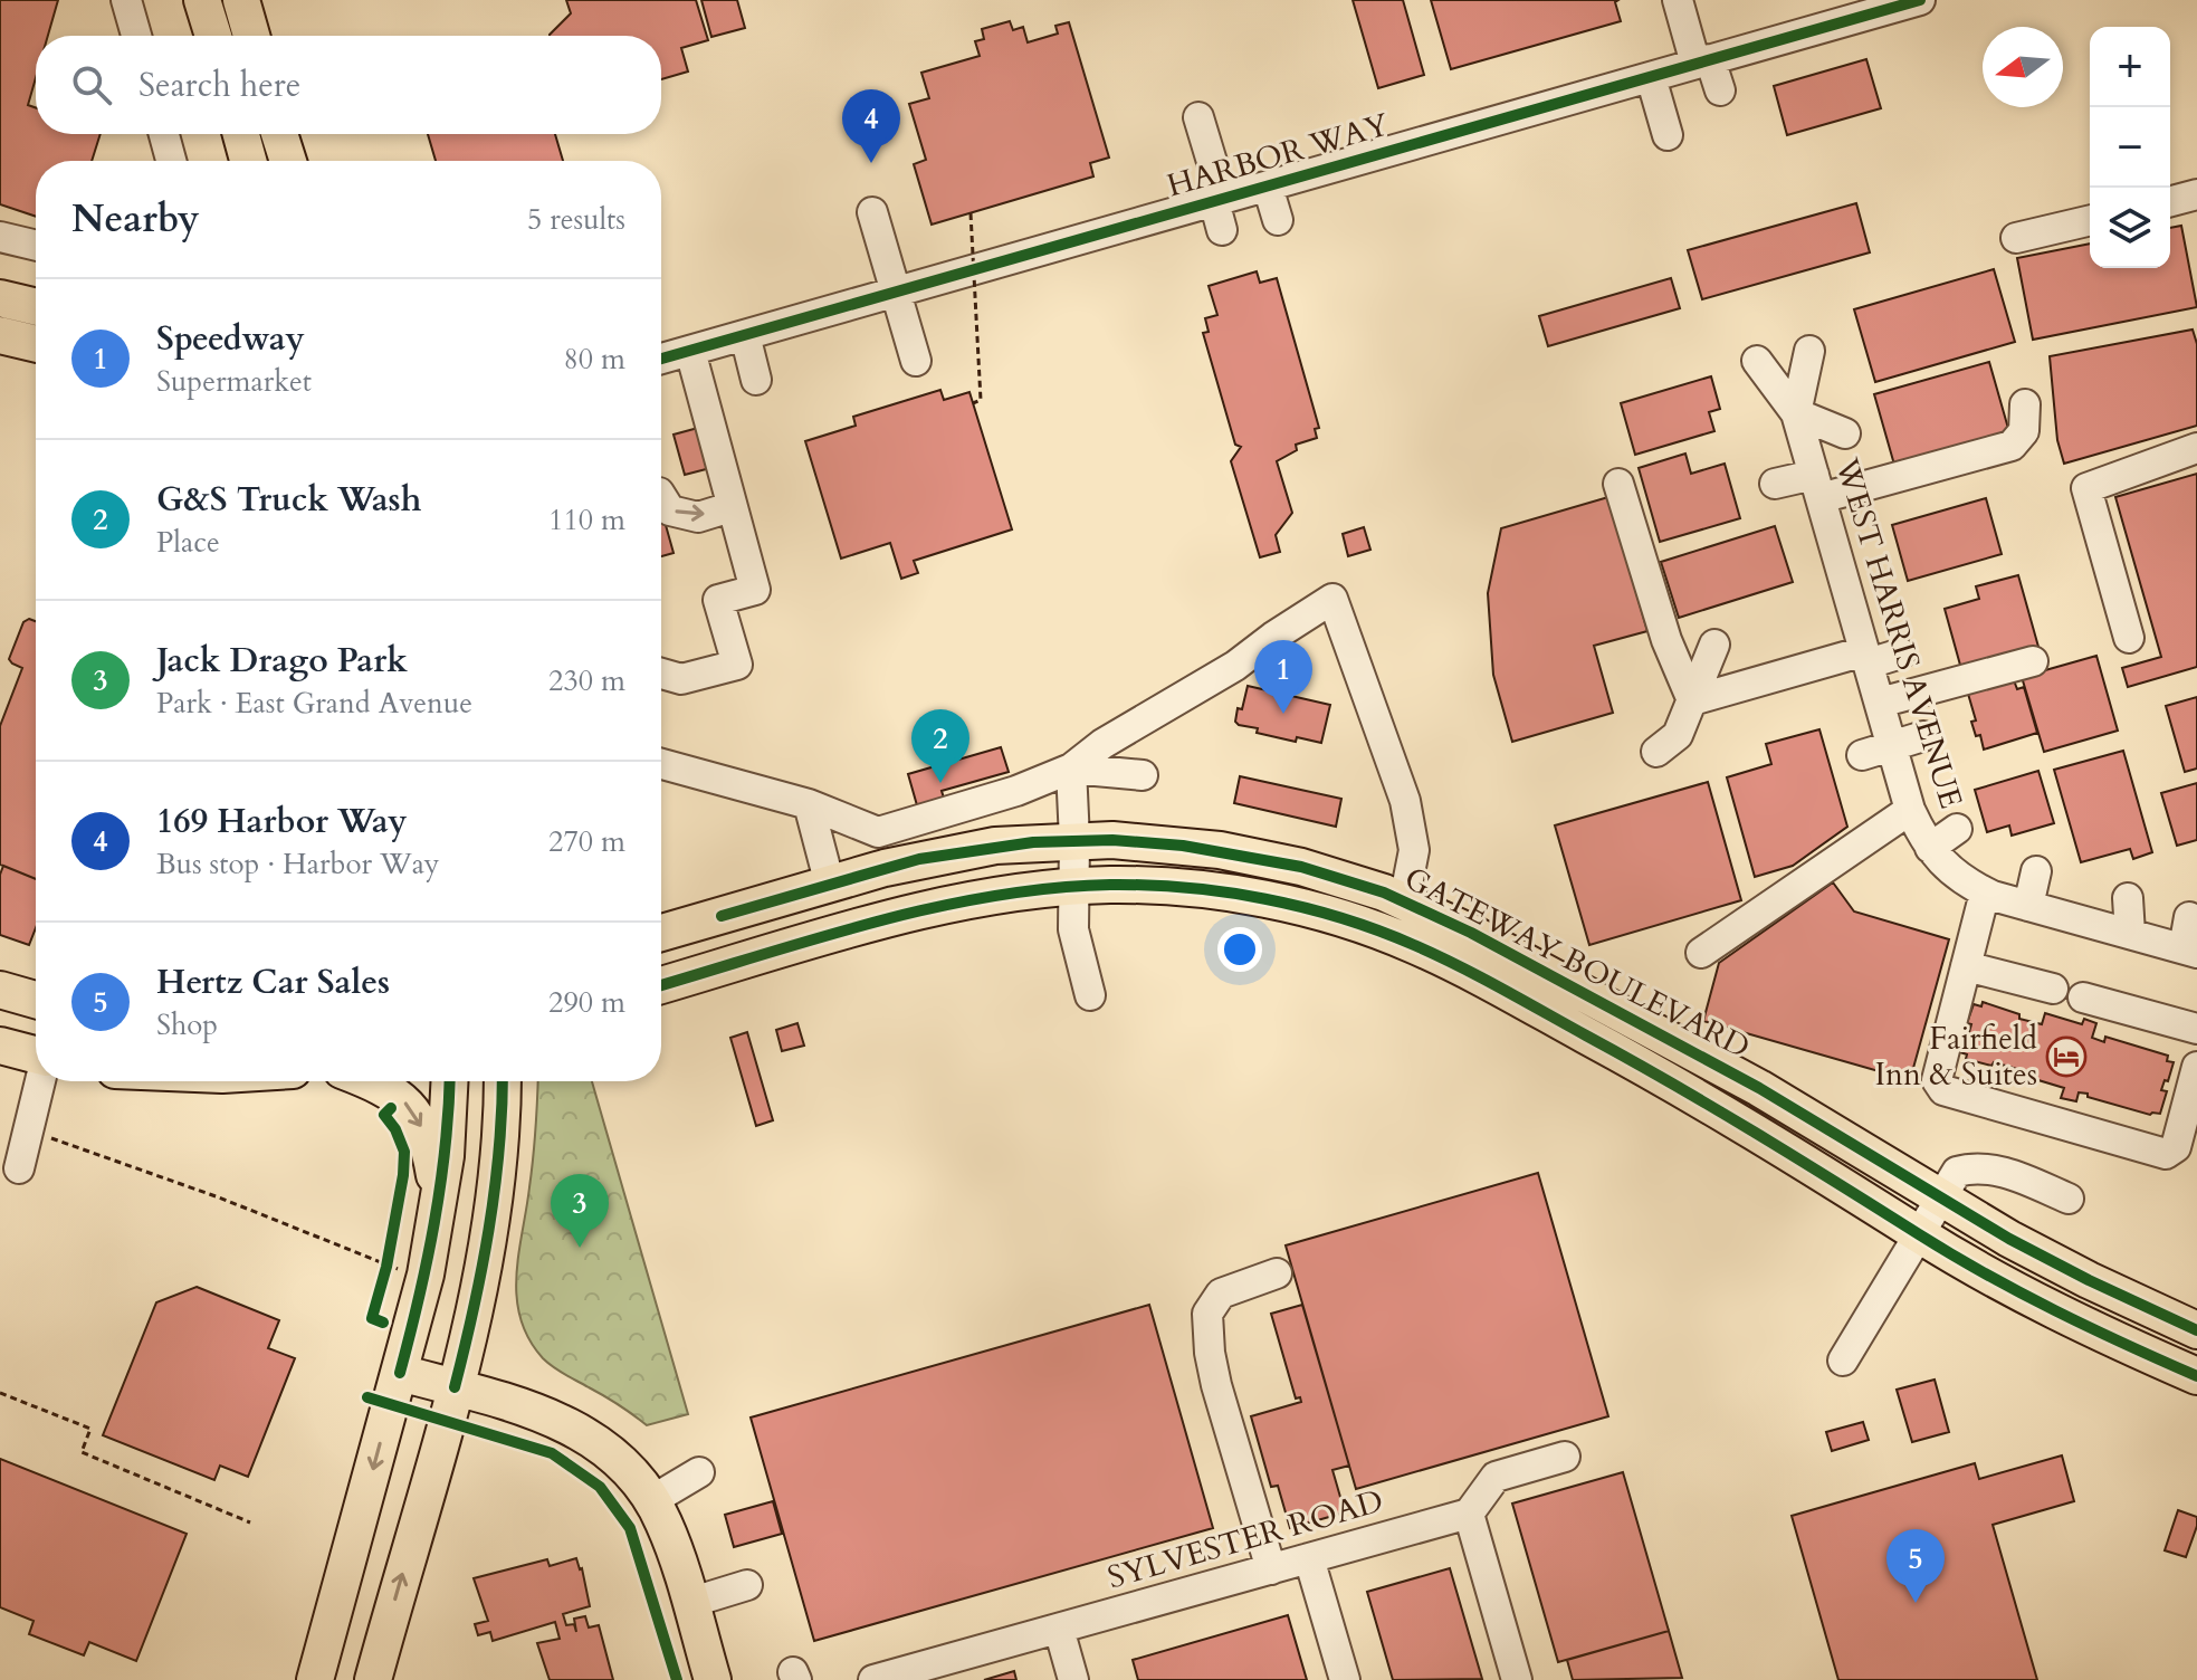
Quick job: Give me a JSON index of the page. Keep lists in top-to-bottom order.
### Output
{
  "streets": {
    "main road": ["GATEWAY BOULEVARD"],
    "street": ["HARBOR WAY", "WEST HARRIS AVENUE", "SYLVESTER ROAD"]
  },
  "places": {
    "hotel": ["Fairfield Inn & Suites"]
  },
  "north": "left",
  "page": {
    "map_buttons": ["+", "−"],
    "search": "Search here",
    "pins": [
      "4",
      "1",
      "2",
      "3",
      "5"
    ],
    "heading": ["Nearby", "5 results"],
    "list": [
      {
        "mark": "1",
        "name": "Speedway",
        "note": "Supermarket",
        "value": "80 m"
      },
      {
        "mark": "2",
        "name": "G&S Truck Wash",
        "note": "Place",
        "value": "110 m"
      },
      {
        "mark": "3",
        "name": "Jack Drago Park",
        "note": "Park · East Grand Avenue",
        "value": "230 m"
      },
      {
        "mark": "4",
        "name": "169 Harbor Way",
        "note": "Bus stop · Harbor Way",
        "value": "270 m"
      },
      {
        "mark": "5",
        "name": "Hertz Car Sales",
        "note": "Shop",
        "value": "290 m"
      }
    ]
  }
}
